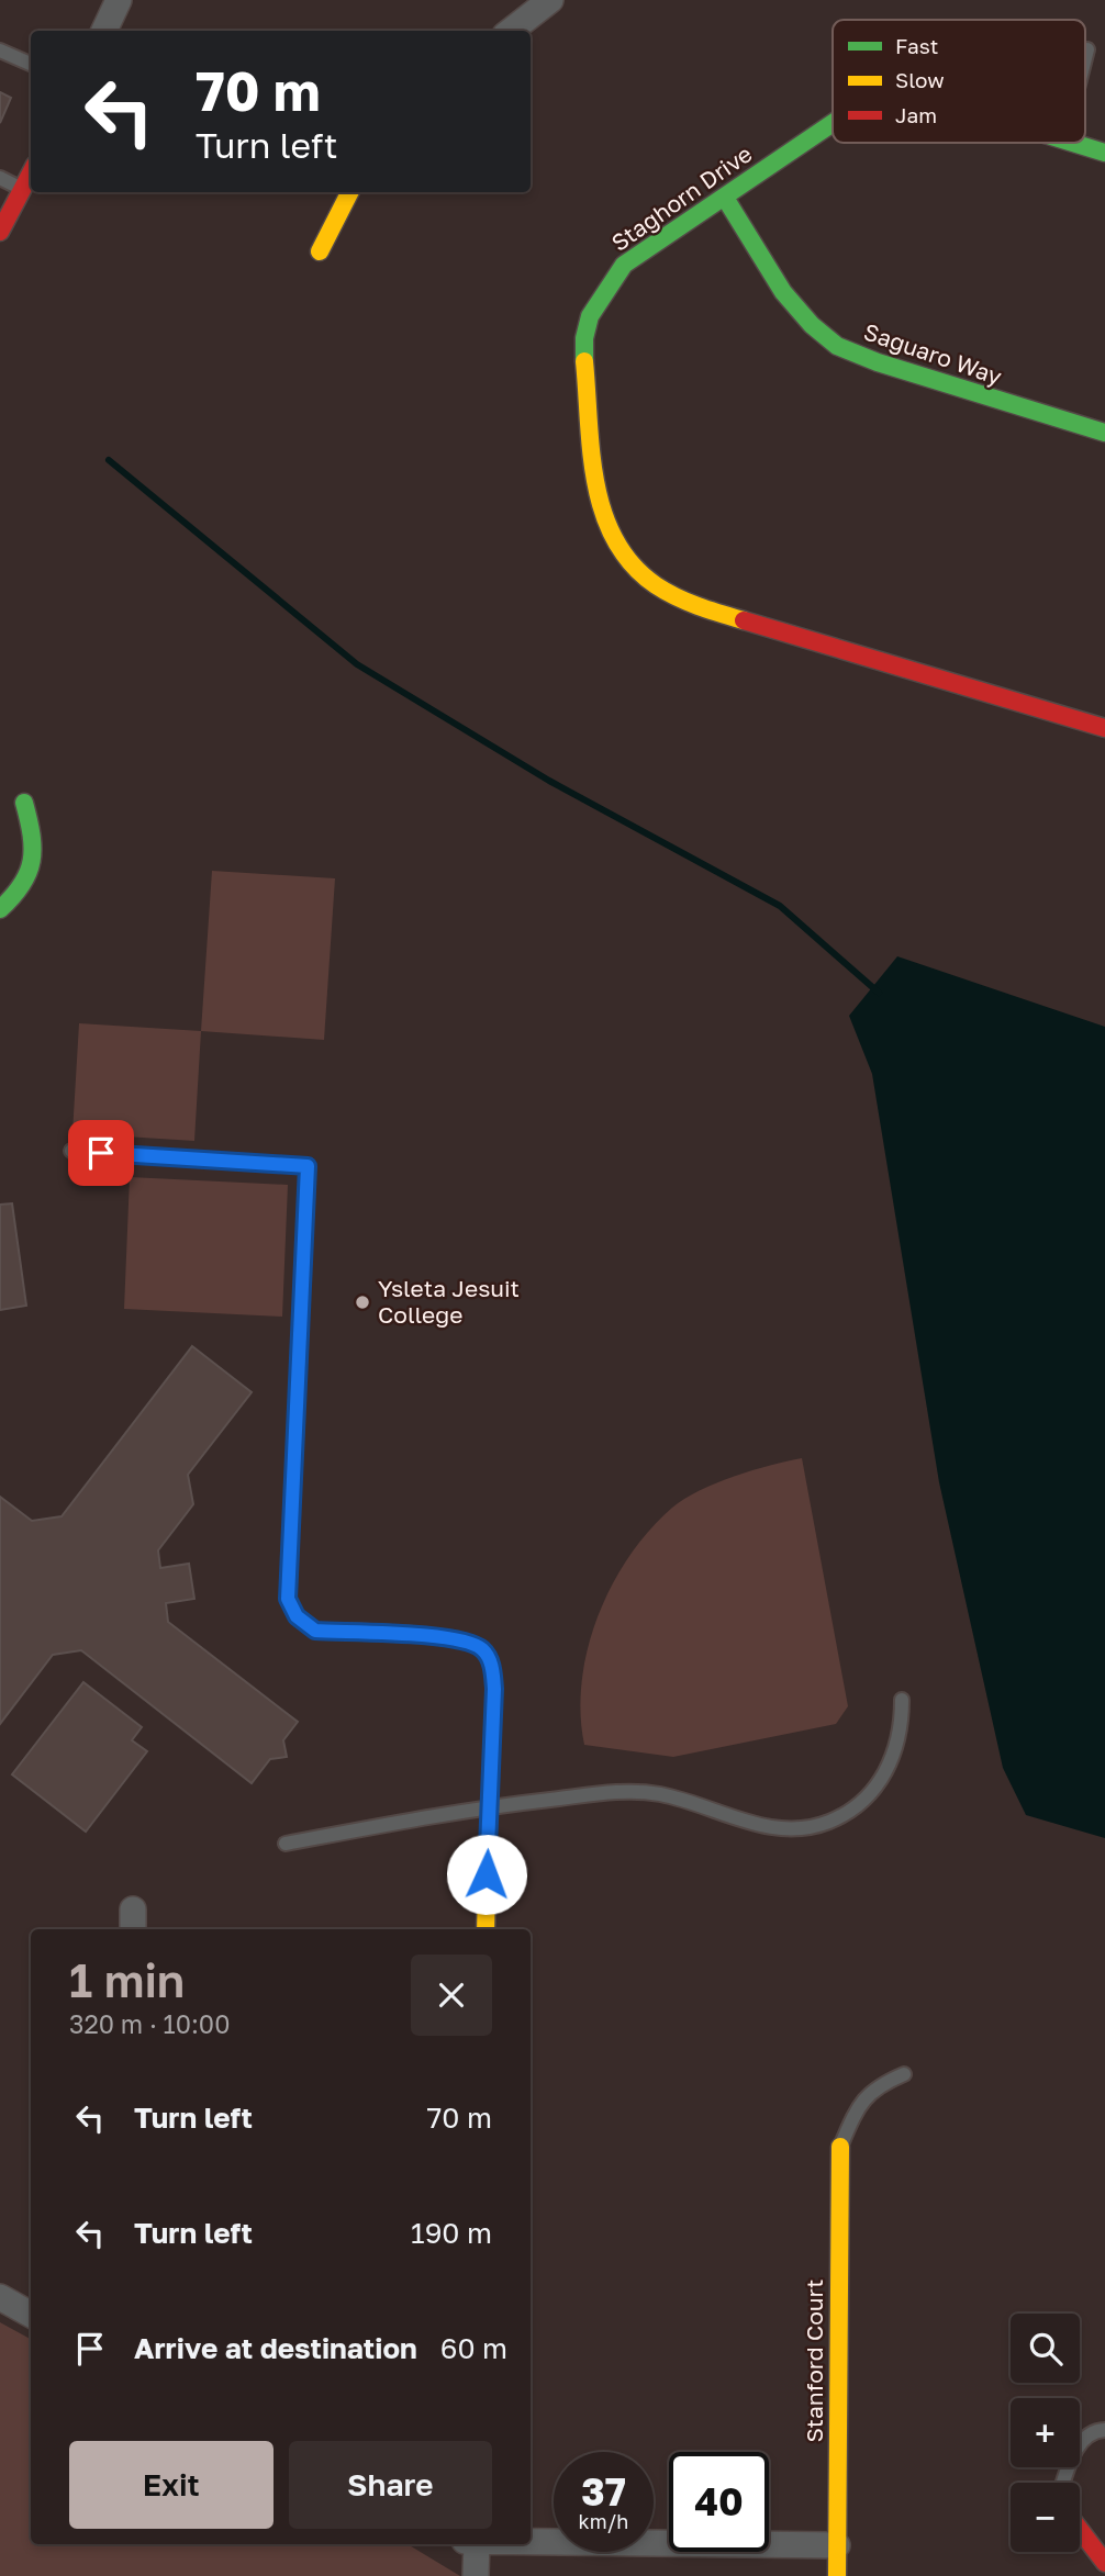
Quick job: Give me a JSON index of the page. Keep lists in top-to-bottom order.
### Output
{
  "streets": {
    "street": ["Staghorn Drive", "Saguaro Way", "Stanford Court"]
  },
  "crossings": [
    ["Staghorn Drive", "Saguaro Way"]
  ],
  "places": ["Ysleta Jesuit College"],
  "legend": ["Fast", "Slow", "Jam"],
  "page": {
    "turn": ["70 m", "Turn left"],
    "heading": ["1 min", "320 m · 10:00"],
    "list": [
      {
        "name": "Turn left",
        "value": "70 m"
      },
      {
        "name": "Turn left",
        "value": "190 m"
      },
      {
        "name": "Arrive at destination",
        "value": "60 m"
      }
    ],
    "map_buttons": ["+", "−"],
    "buttons": ["Exit", "Share"],
    "speed": "37 km/h",
    "limit": "40"
  }
}
